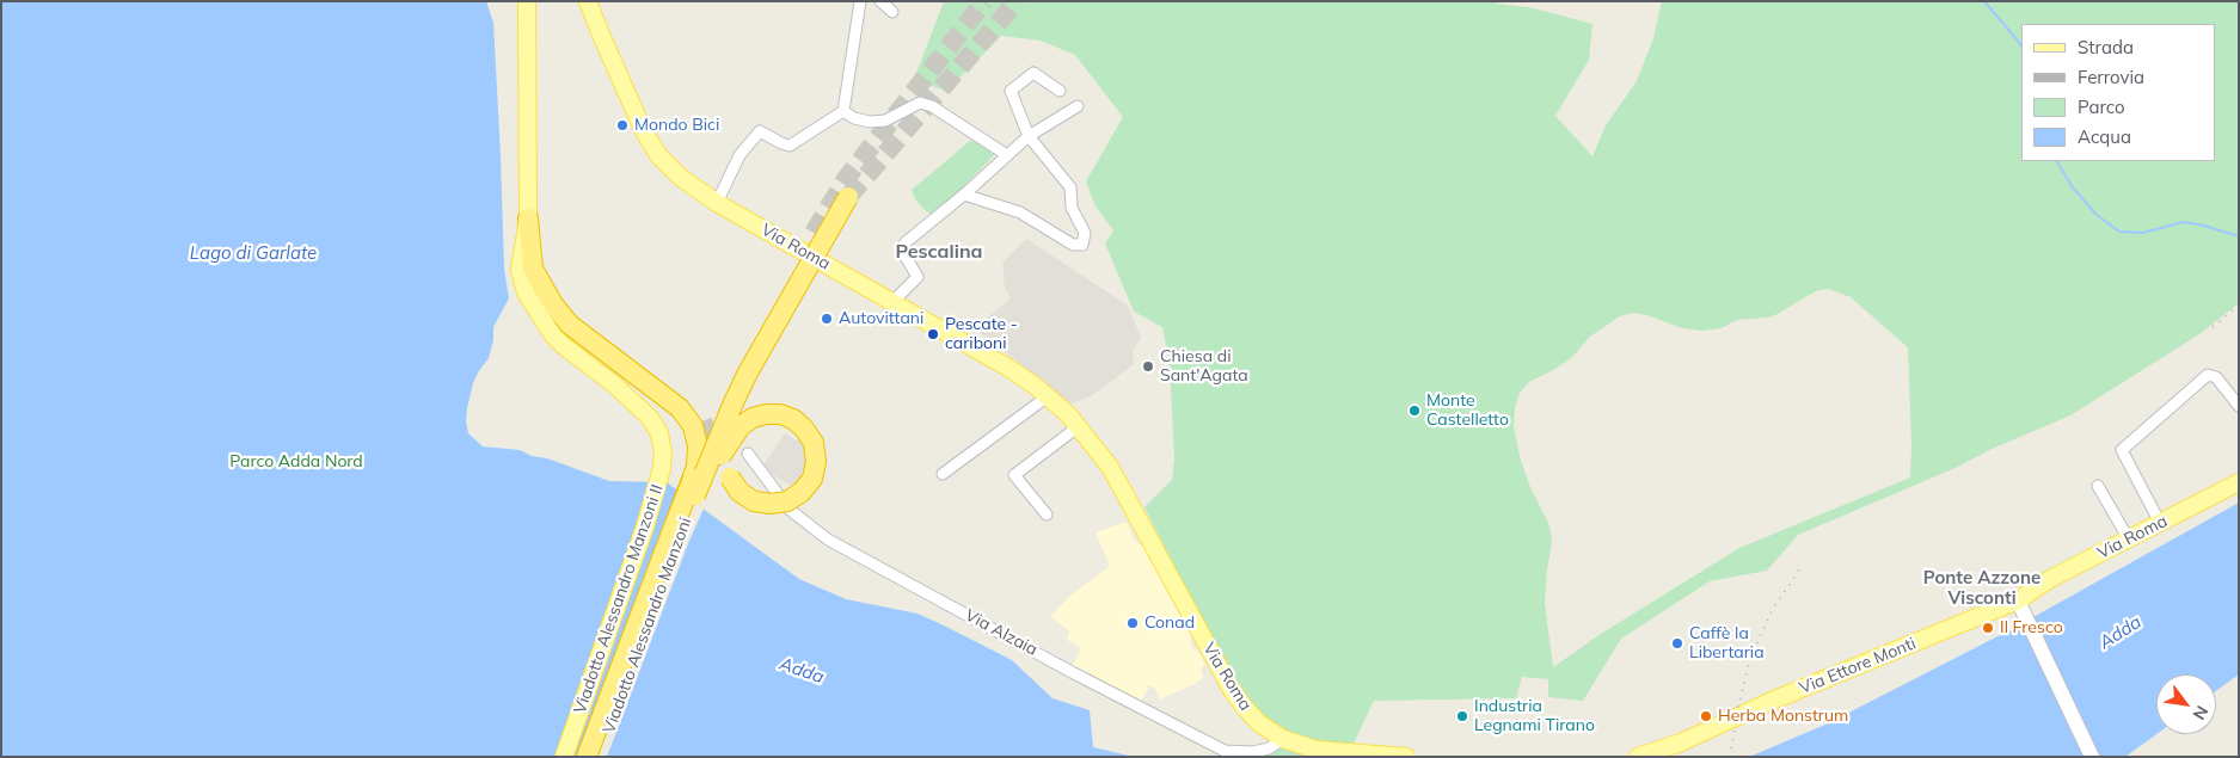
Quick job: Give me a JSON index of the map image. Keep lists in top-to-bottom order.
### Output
{
  "streets": {
    "highway": ["Viadotto Alessandro Manzoni"],
    "main road": ["Via Roma", "Viadotto Alessandro Manzoni II", "Via Ettore Monti"],
    "street": ["Via Alzaia"]
  },
  "crossings": [
    ["Via Roma", "Via Alzaia"],
    ["Via Roma", "Via Ettore Monti"]
  ],
  "districts": ["Pescalina", "Ponte Azzone Visconti"],
  "water": ["Lago di Garlate", "Adda"],
  "parks": ["Parco Adda Nord"],
  "places": [
    "Mondo Bici",
    "Autovittani",
    "Pescate - cariboni",
    "Chiesa di Sant'Agata",
    "Monte Castelletto",
    "Conad",
    "Il Fresco",
    "Caffè la Libertaria",
    "Industria Legnami Tirano",
    "Herba Monstrum"
  ],
  "legend": [
    "Strada",
    "Ferrovia",
    "Parco",
    "Acqua"
  ],
  "north": "bottom right"
}
